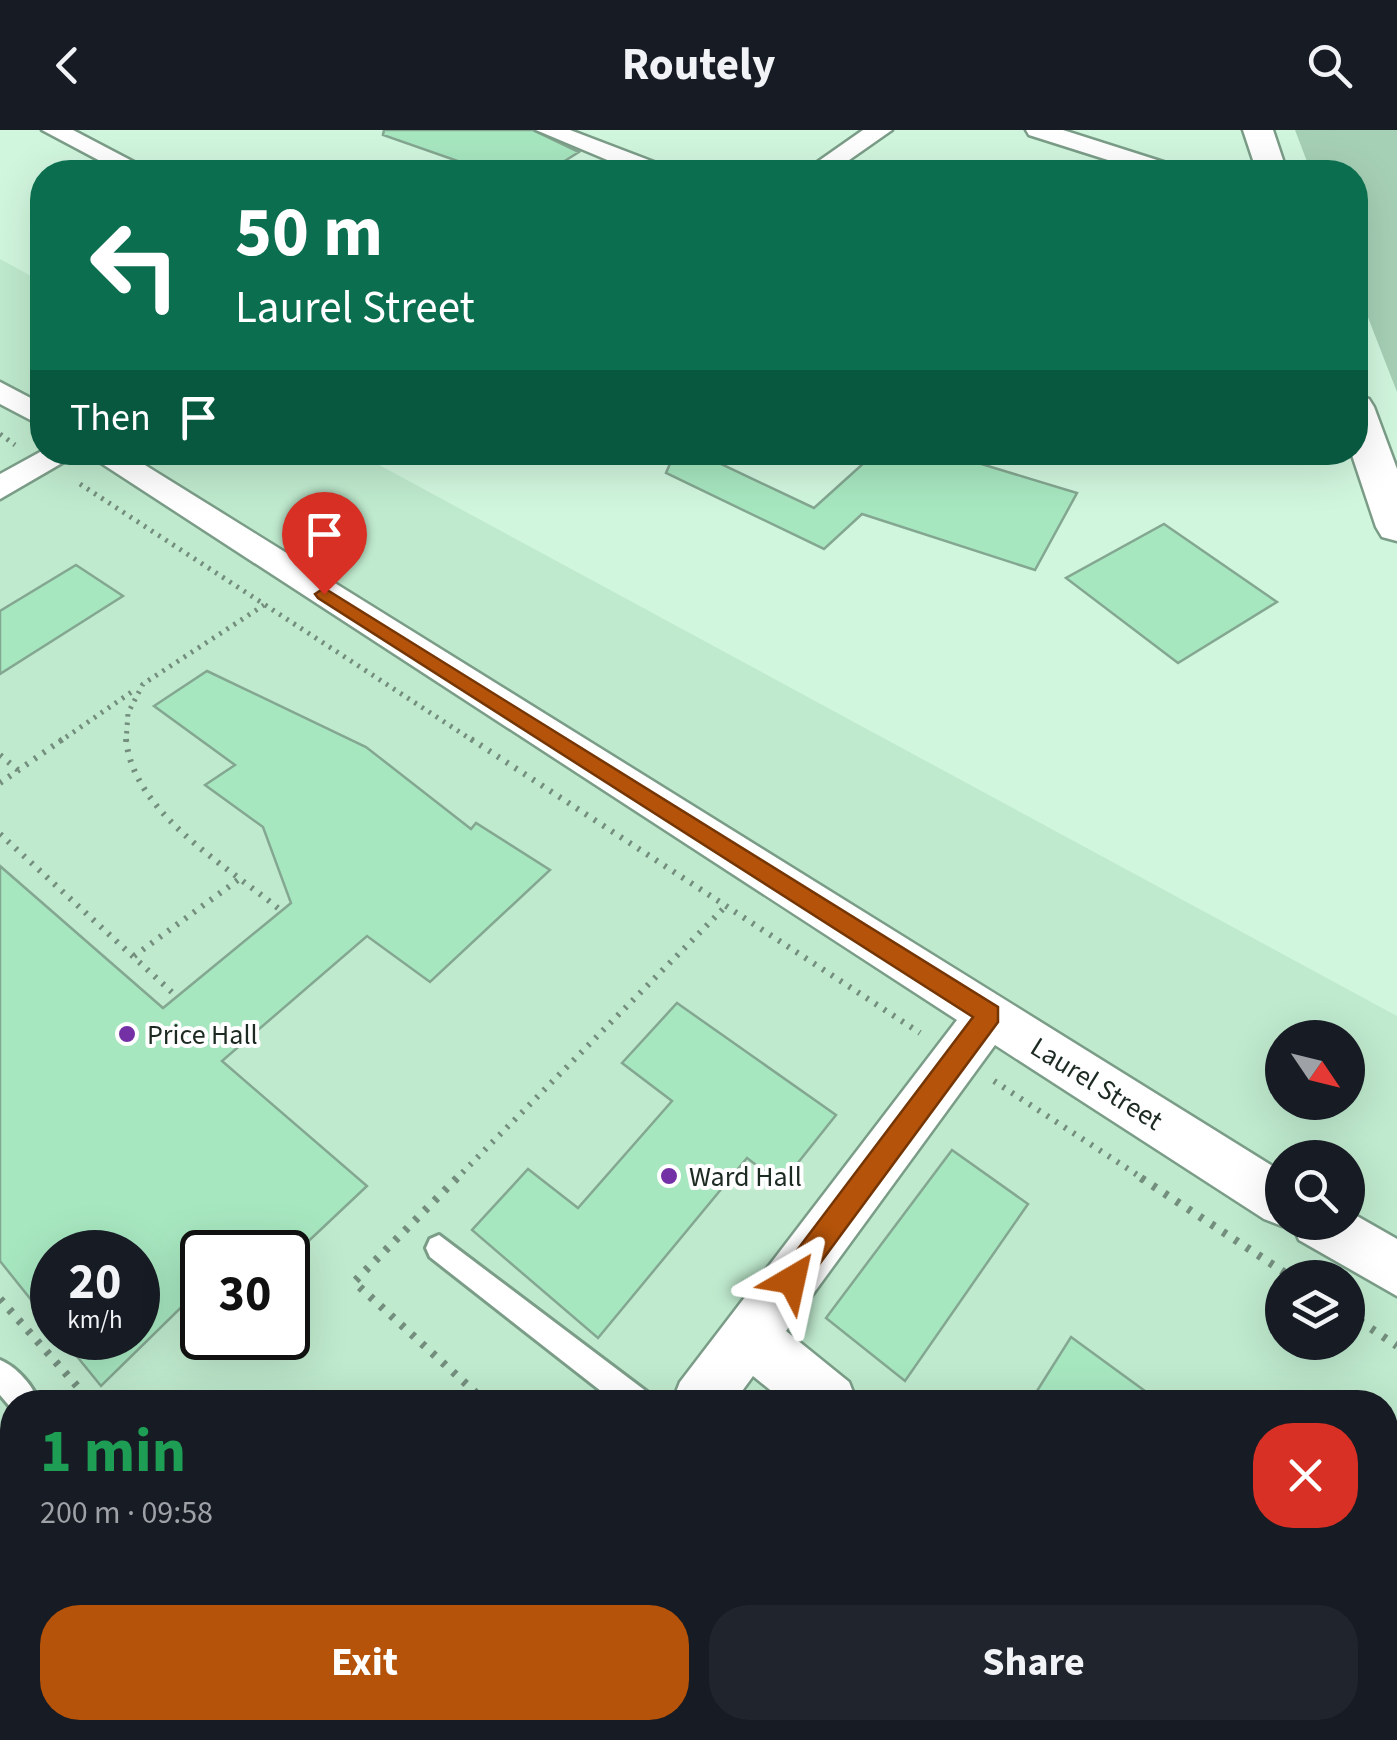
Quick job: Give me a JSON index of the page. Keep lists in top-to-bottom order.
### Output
{
  "streets": {
    "street": ["Laurel Street"]
  },
  "places": ["Price Hall", "Ward Hall"],
  "north": "bottom right",
  "page": {
    "header": "Routely",
    "turn": ["50 m", "Laurel Street"],
    "then": "Then",
    "speed": "20 km/h",
    "limit": "30",
    "heading": ["1 min", "200 m · 09:58"],
    "buttons": ["Exit", "Share"]
  }
}
